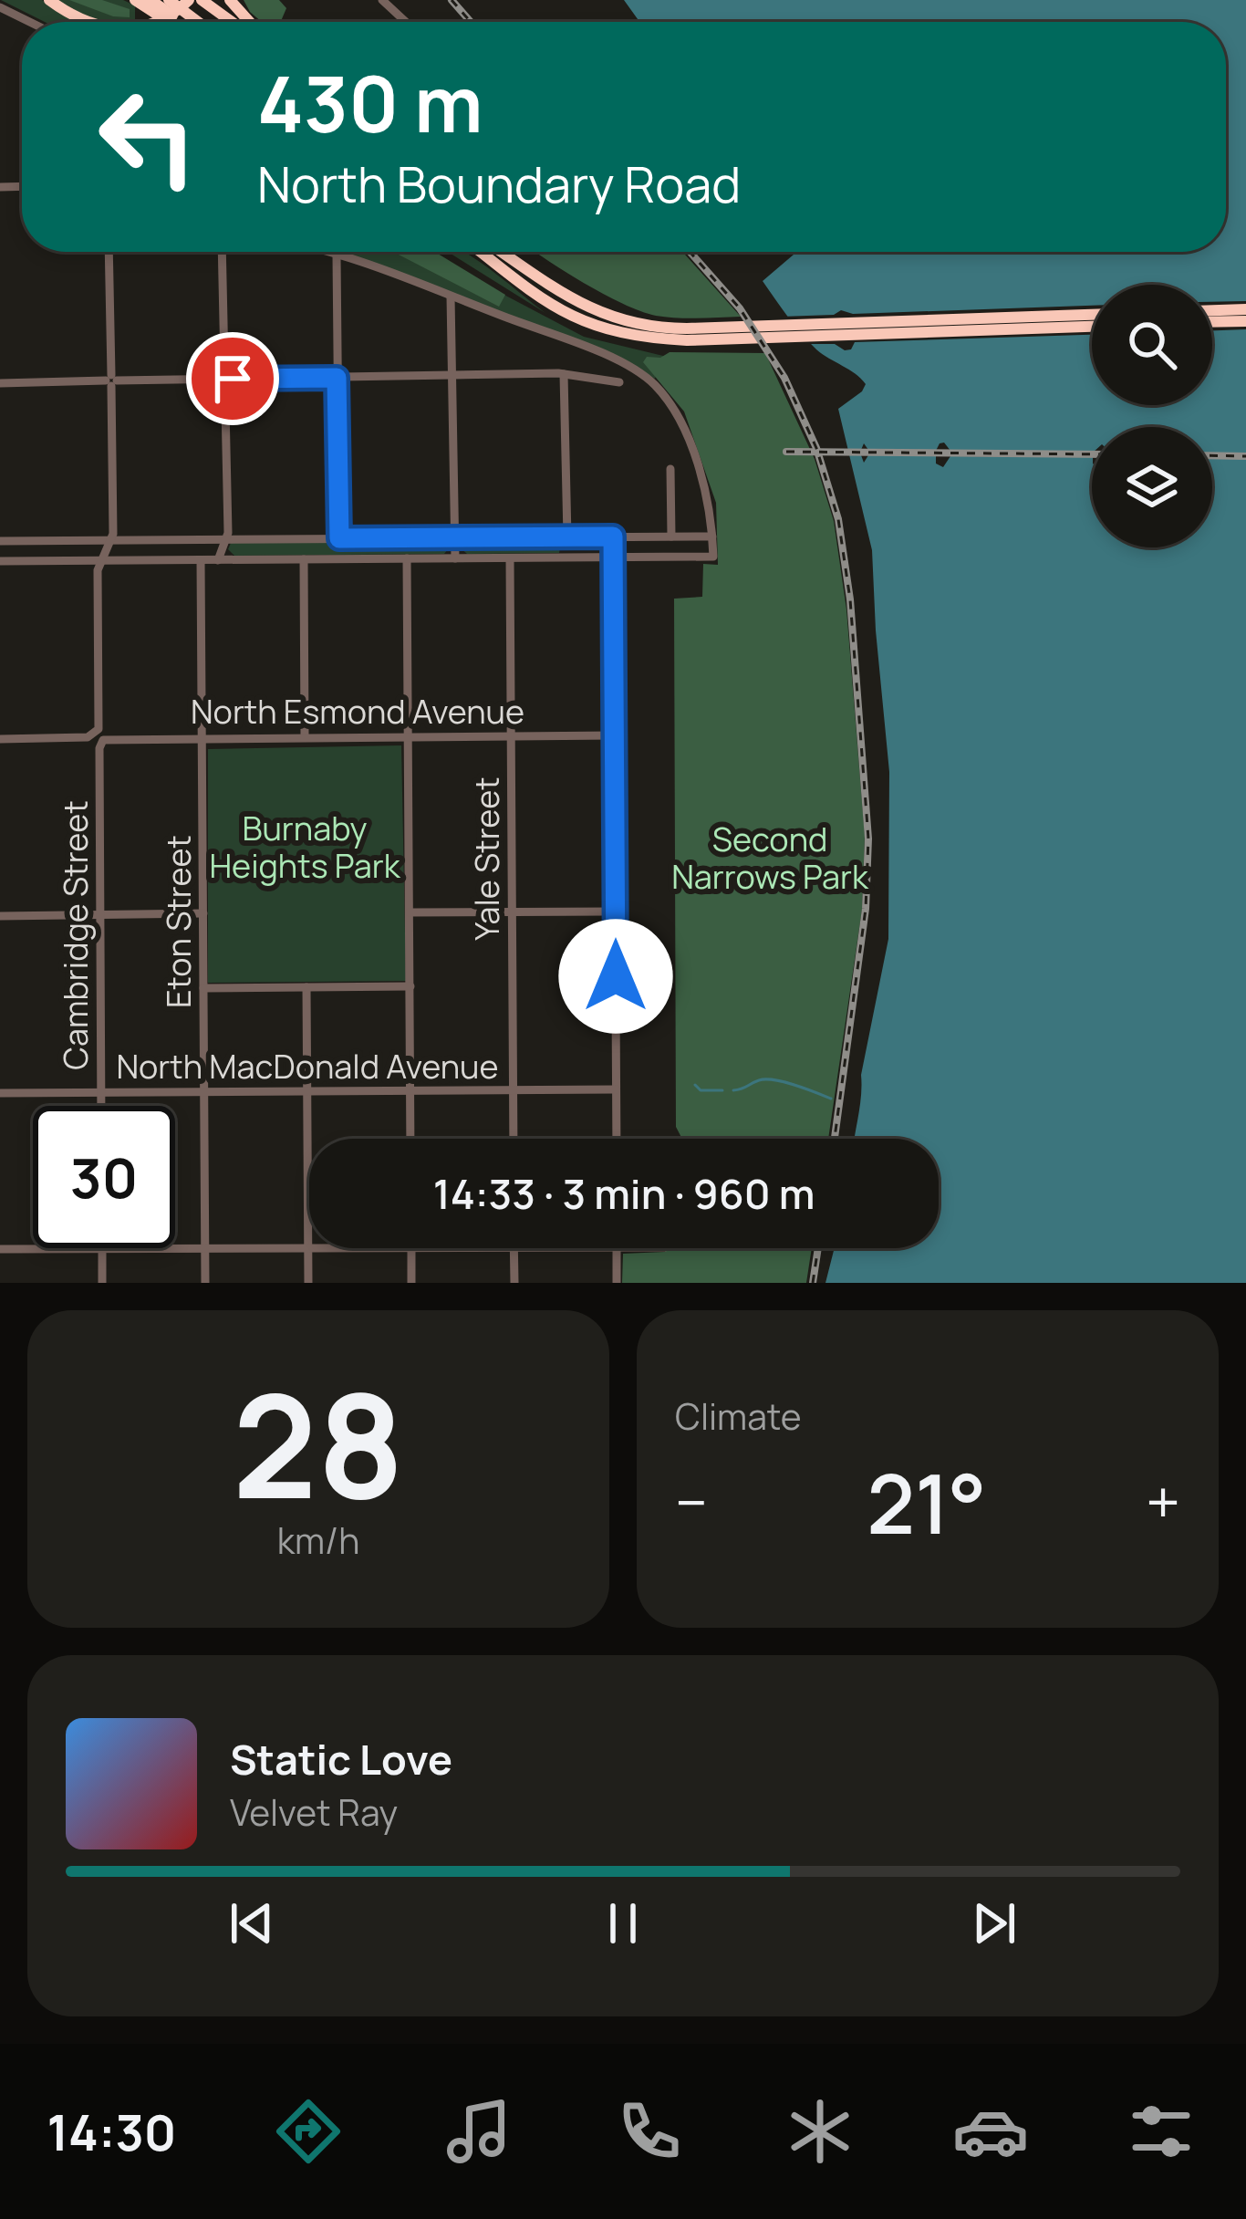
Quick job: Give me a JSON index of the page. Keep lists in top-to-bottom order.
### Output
{
  "streets": {
    "street": [
      "North Esmond Avenue",
      "Yale Street",
      "Eton Street",
      "Cambridge Street",
      "North MacDonald Avenue"
    ]
  },
  "crossings": [
    ["North Esmond Avenue", "Yale Street"],
    ["North Esmond Avenue", "Eton Street"],
    ["North Esmond Avenue", "Cambridge Street"],
    ["Yale Street", "North MacDonald Avenue"],
    ["Eton Street", "North MacDonald Avenue"],
    ["Cambridge Street", "North MacDonald Avenue"]
  ],
  "parks": ["Burnaby Heights Park", "Second Narrows Park"],
  "page": {
    "turn": ["430 m", "North Boundary Road"],
    "limit": "30",
    "trip": "14:33 · 3 min · 960 m",
    "tile": [
      ["28", "km/h"],
      "Climate"
    ],
    "heat": ["−", "21°", "+"],
    "song": ["Static Love", "Velvet Ray"],
    "tabs": "14:30"
  }
}
